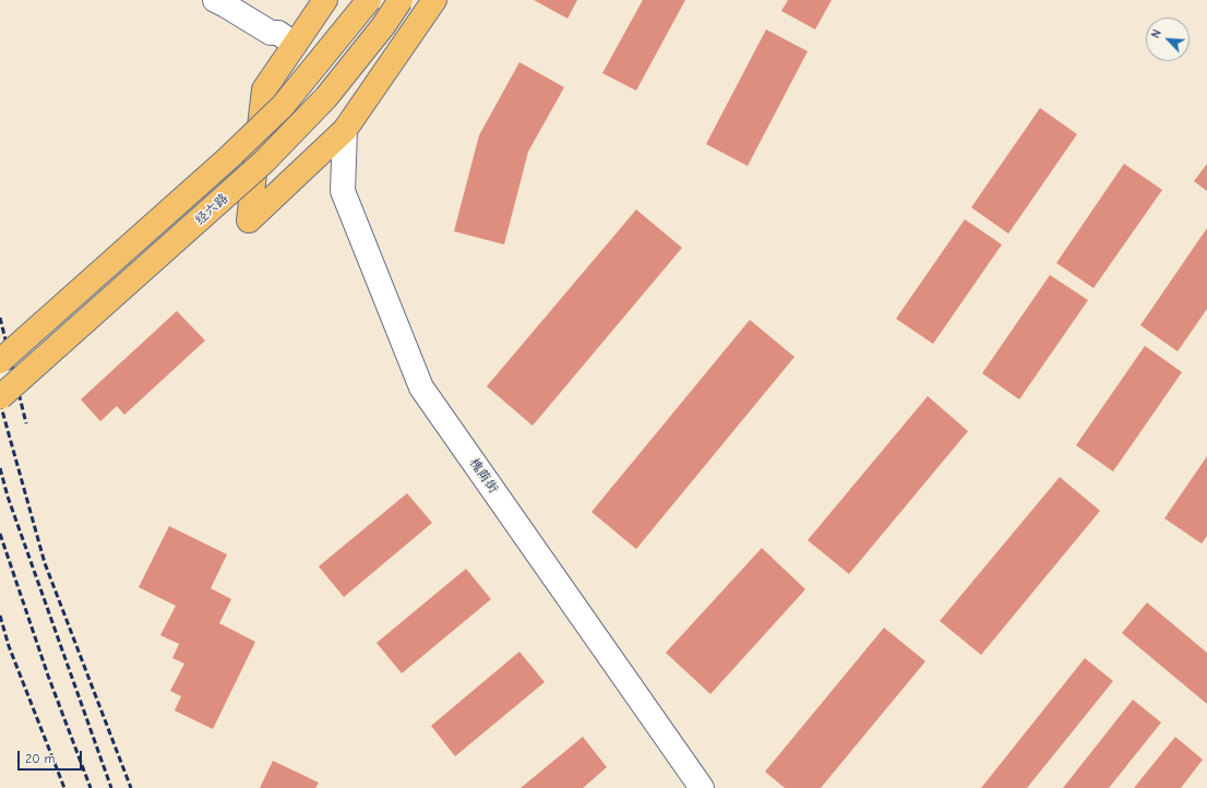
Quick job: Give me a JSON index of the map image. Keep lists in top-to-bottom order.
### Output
{
  "streets": {
    "main road": ["经六路"],
    "street": ["槐荫街"]
  },
  "scale_bar": "20 m",
  "north": "top left"
}
